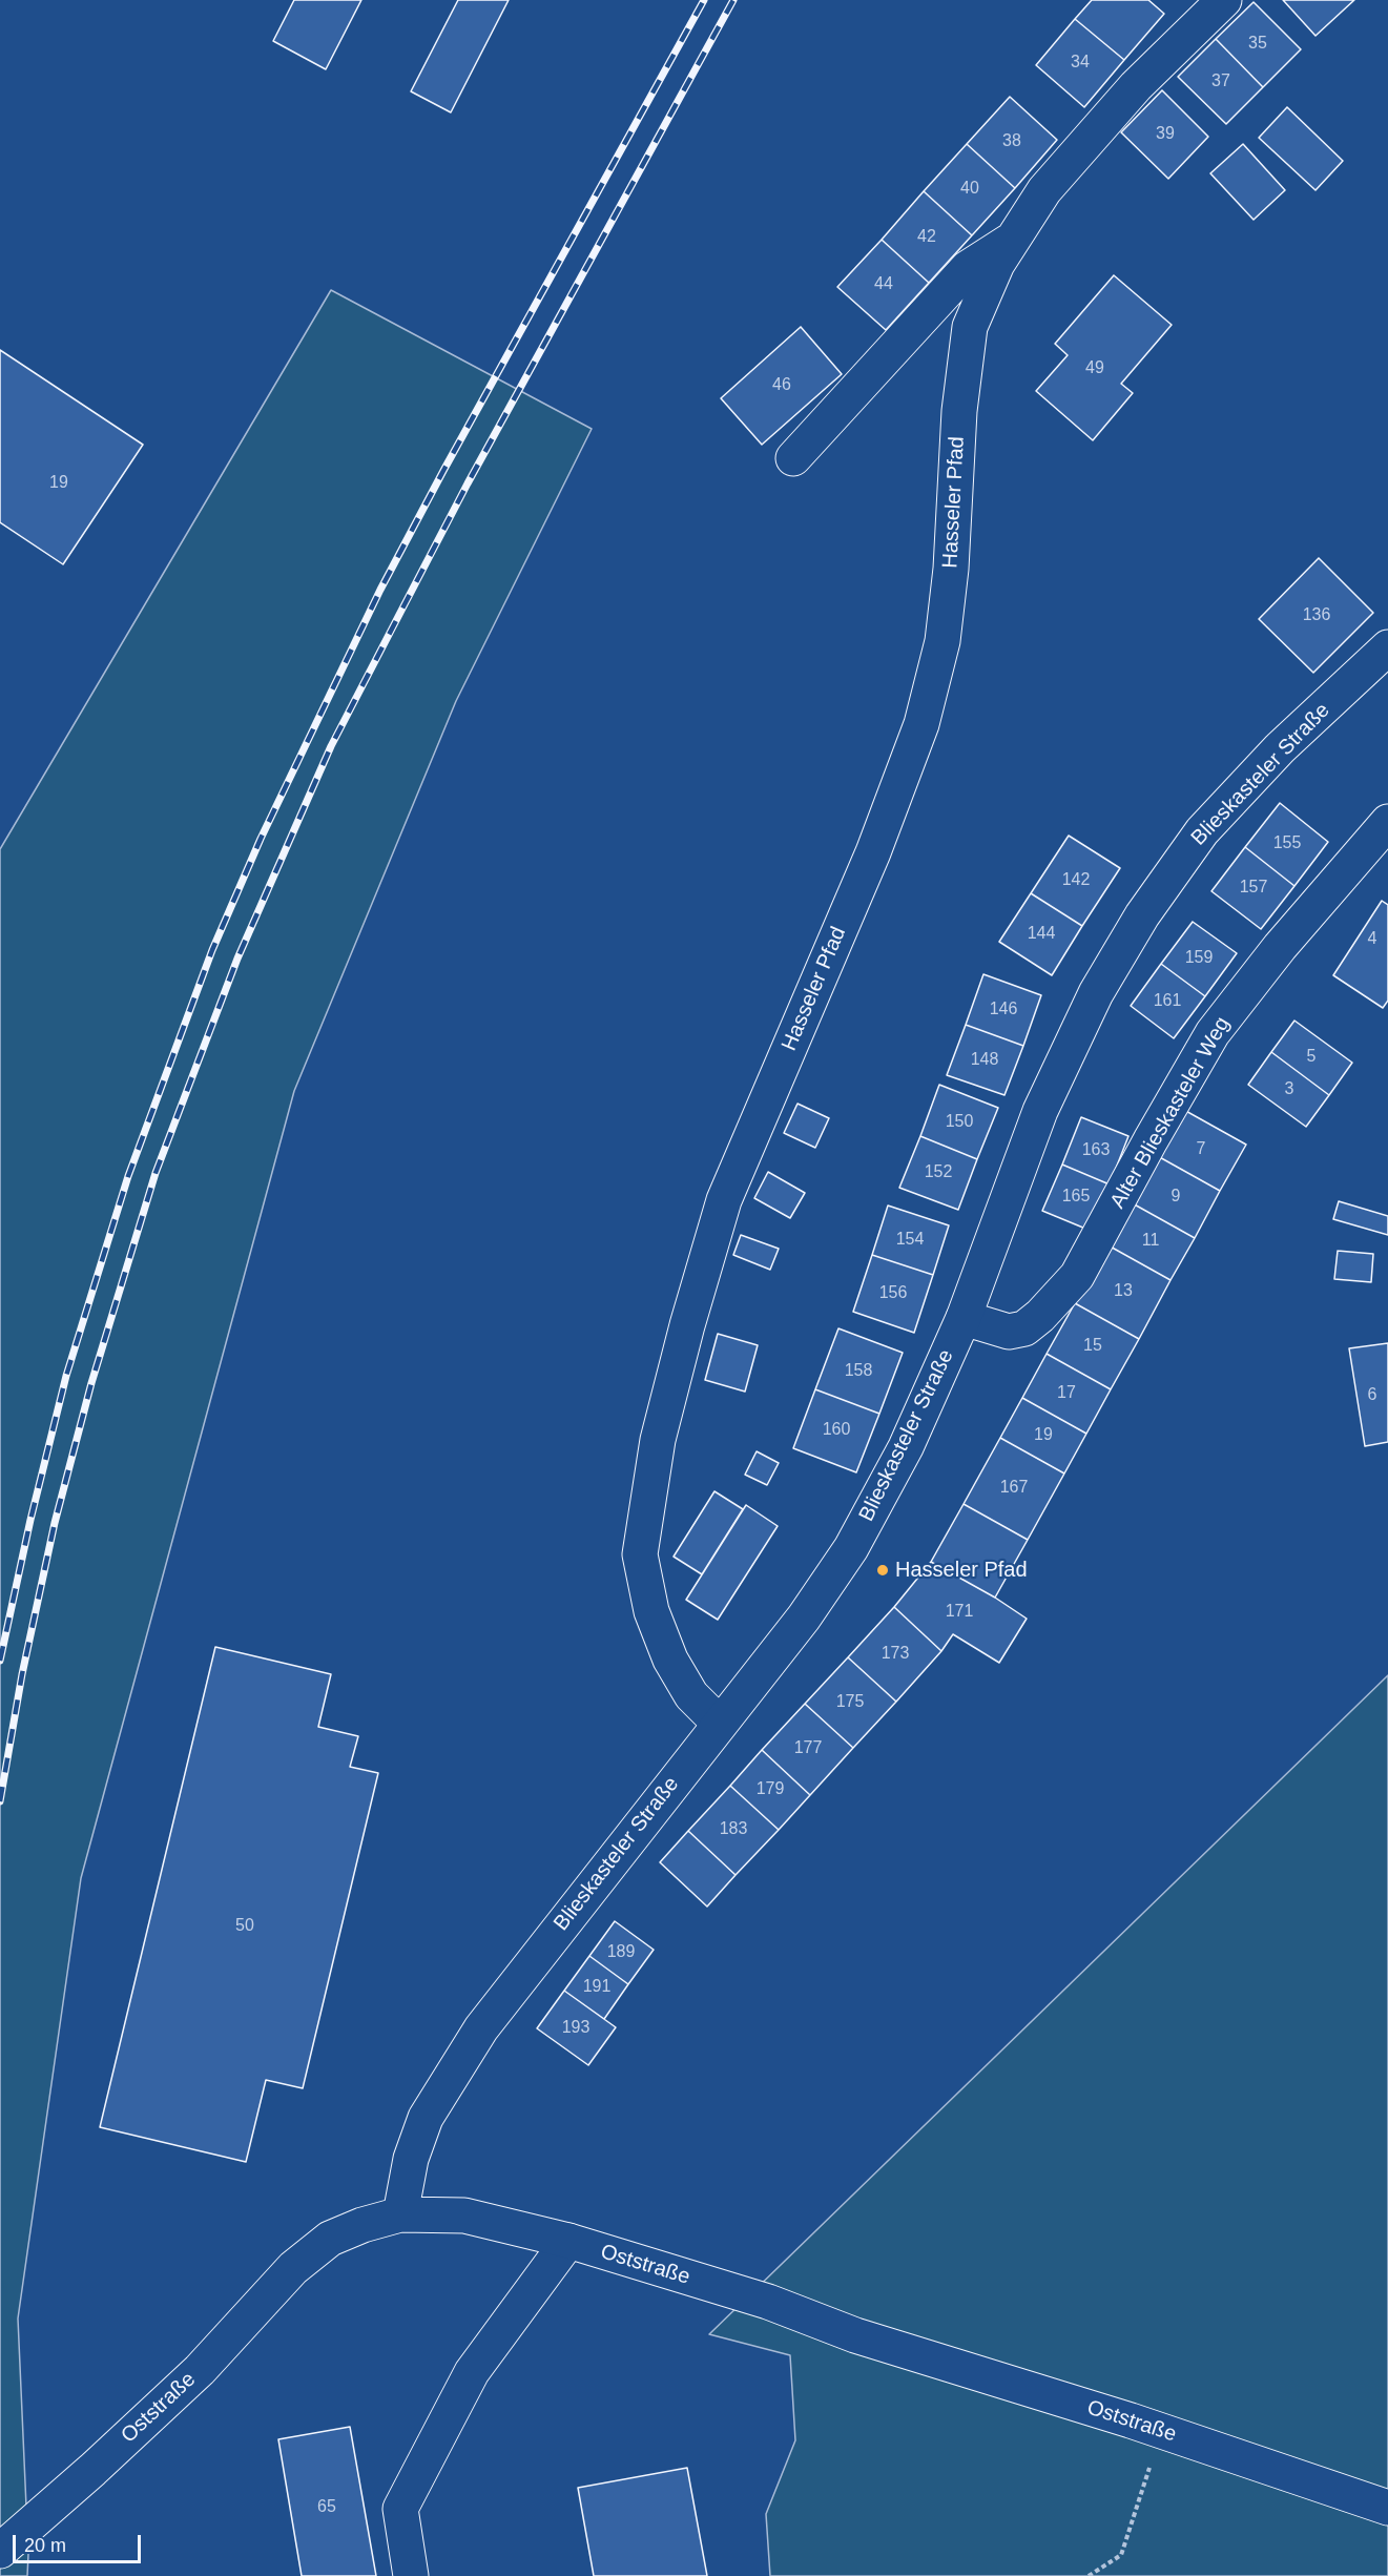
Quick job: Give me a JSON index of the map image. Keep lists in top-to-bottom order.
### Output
{
  "streets": {
    "main road": [
      "Hasseler Pfad",
      "Blieskasteler Straße",
      "Alter Blieskasteler Weg",
      "Oststraße"
    ]
  },
  "crossings": [
    ["Hasseler Pfad", "Blieskasteler Straße"],
    ["Blieskasteler Straße", "Alter Blieskasteler Weg"],
    ["Blieskasteler Straße", "Oststraße"]
  ],
  "places": ["Hasseler Pfad"],
  "house_numbers": [
    "35",
    "34",
    "37",
    "39",
    "38",
    "40",
    "42",
    "44",
    "49",
    "46",
    "19",
    "136",
    "155",
    "142",
    "157",
    "144",
    "4",
    "159",
    "161",
    "146",
    "5",
    "148",
    "3",
    "150",
    "7",
    "163",
    "152",
    "165",
    "9",
    "154",
    "11",
    "13",
    "156",
    "15",
    "158",
    "17",
    "6",
    "160",
    "19",
    "167",
    "171",
    "173",
    "175",
    "177",
    "179",
    "183",
    "50",
    "189",
    "191",
    "193",
    "65"
  ],
  "scale_bar": "20 m"
}
